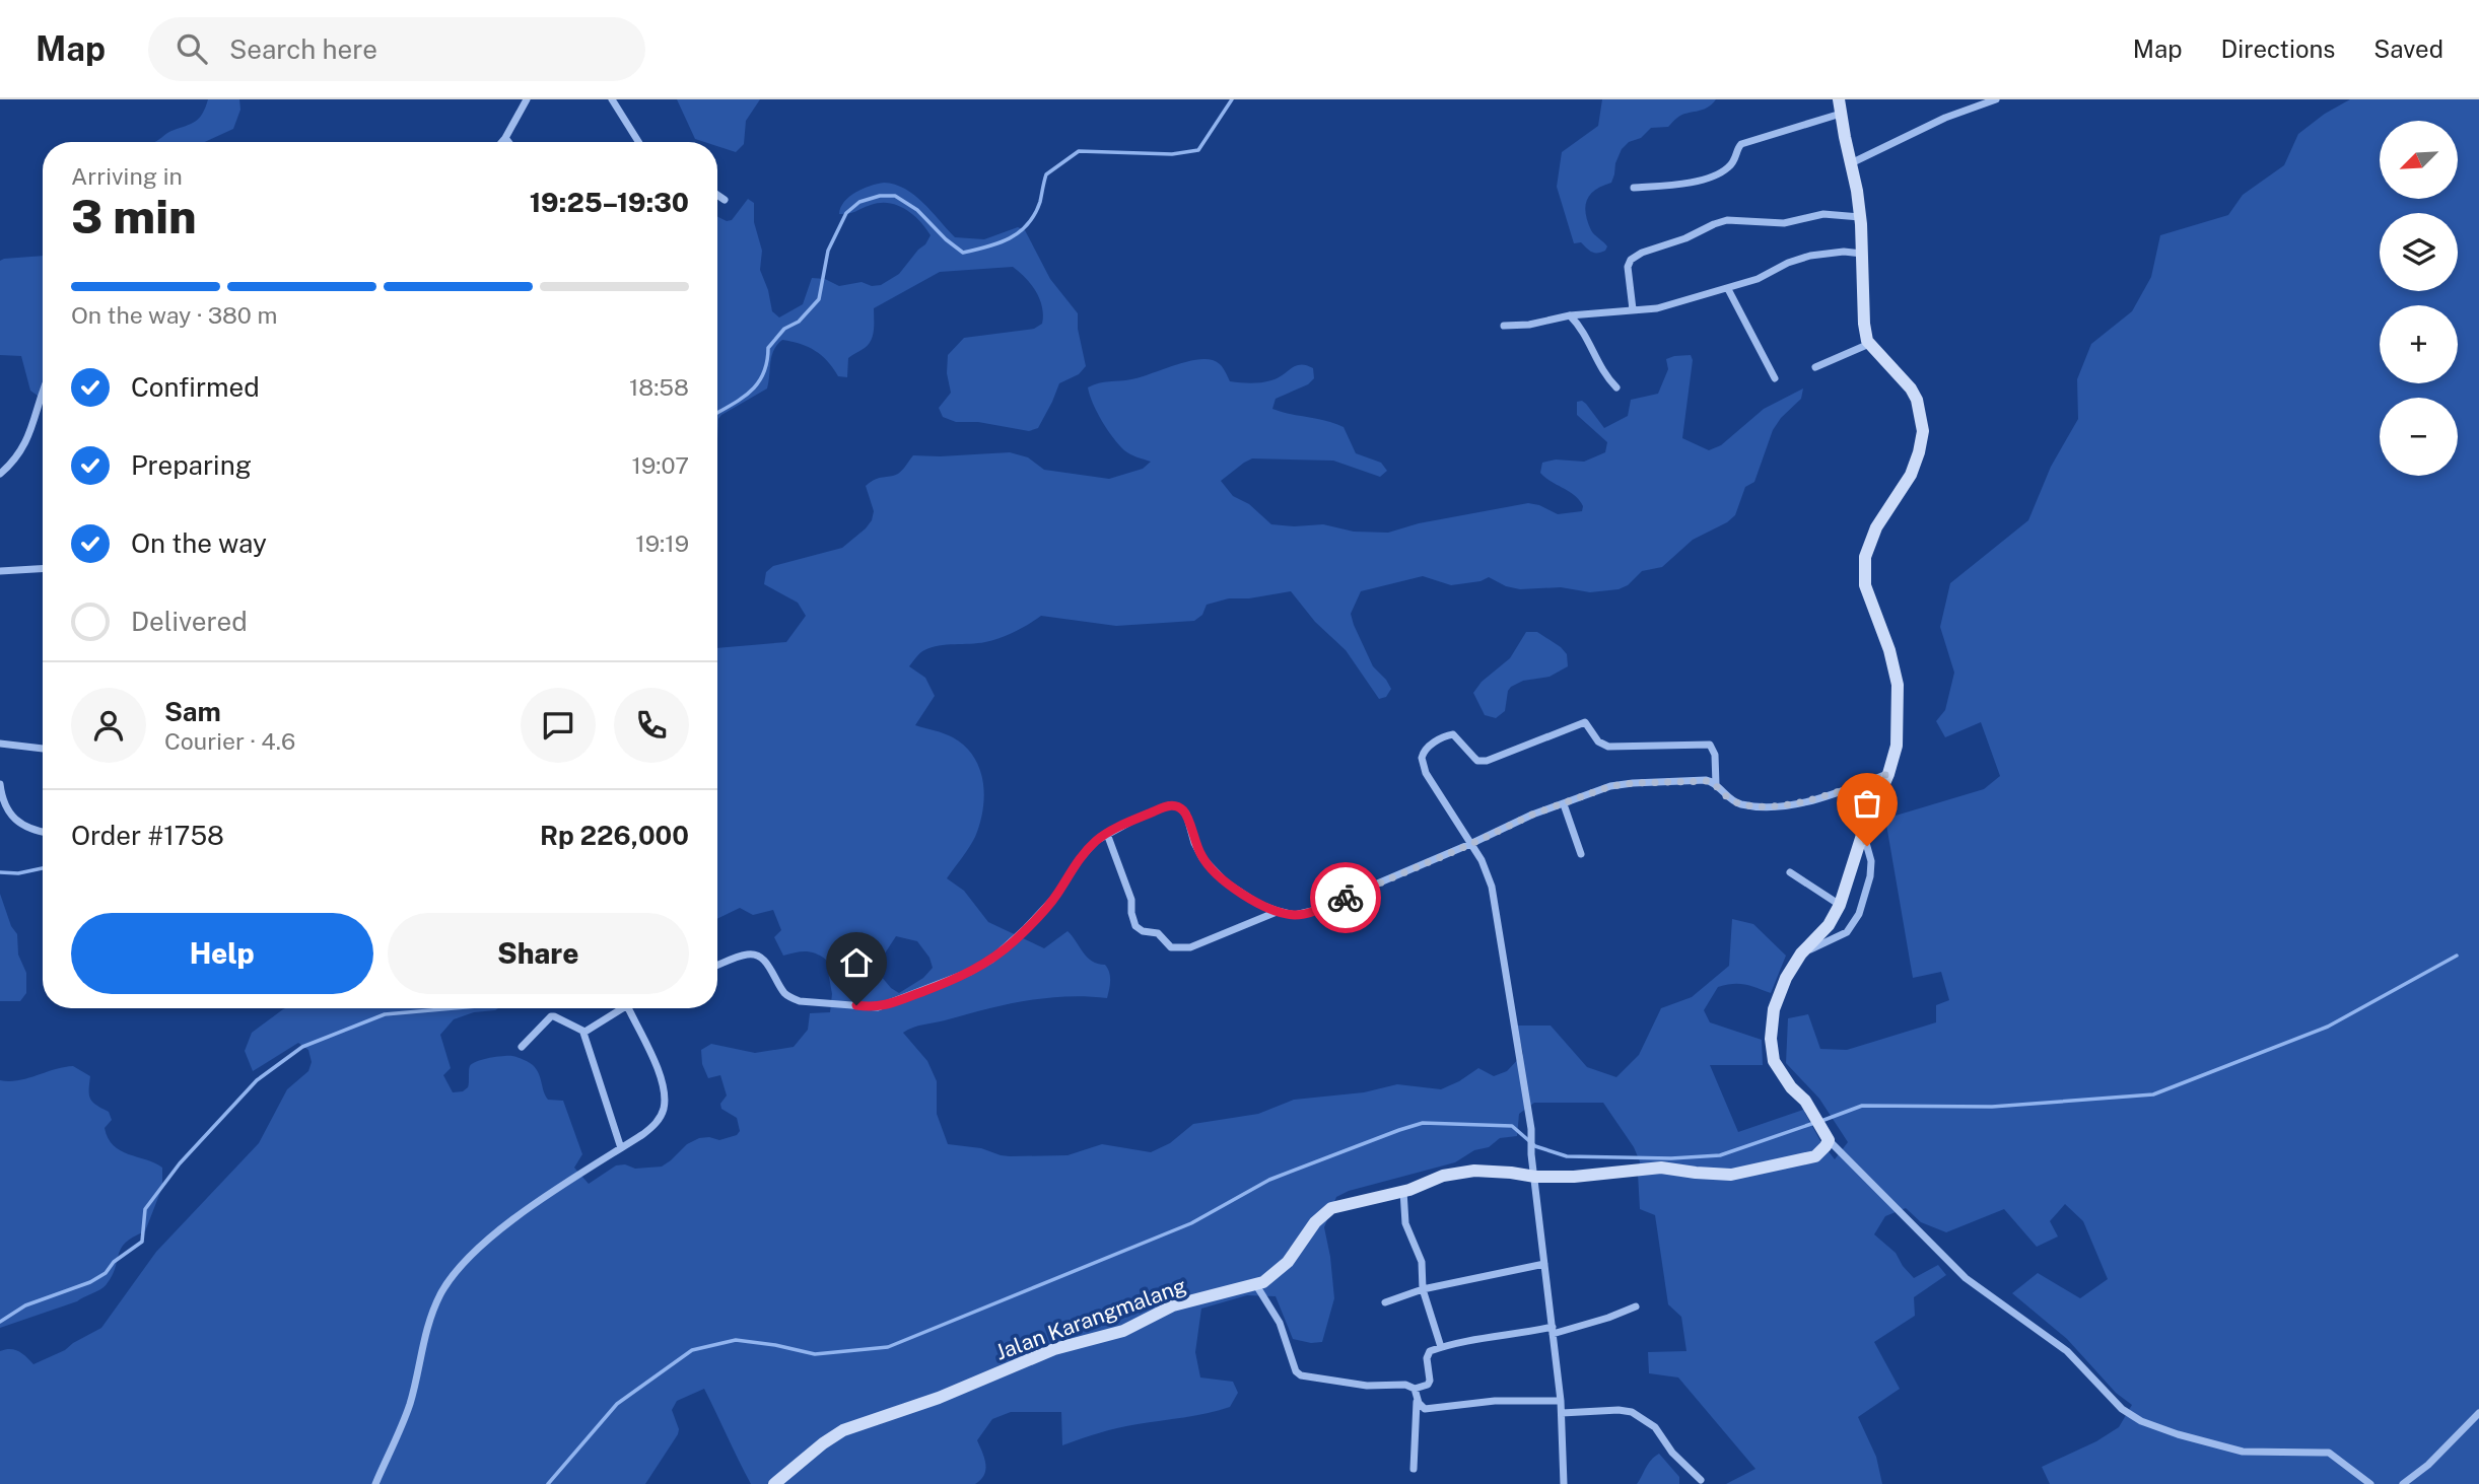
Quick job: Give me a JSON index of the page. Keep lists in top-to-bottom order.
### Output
{
  "streets": {
    "street": ["Jalan Karangmalang"]
  },
  "north": "bottom left",
  "page": {
    "header": "Map",
    "search": "Search here",
    "nav": ["Map", "Directions", "Saved"],
    "map_buttons": ["+", "−"],
    "heading": ["3 min", "Arriving in", "19:25–19:30"],
    "panel": [
      "Sam",
      "Courier · 4.6",
      "Order #1758",
      "Rp 226,000"
    ],
    "bar": "On the way · 380 m",
    "list": [
      ["Confirmed", "18:58"],
      ["Preparing", "19:07"],
      ["On the way", "19:19"],
      "Delivered"
    ],
    "buttons": ["Help", "Share"]
  }
}
